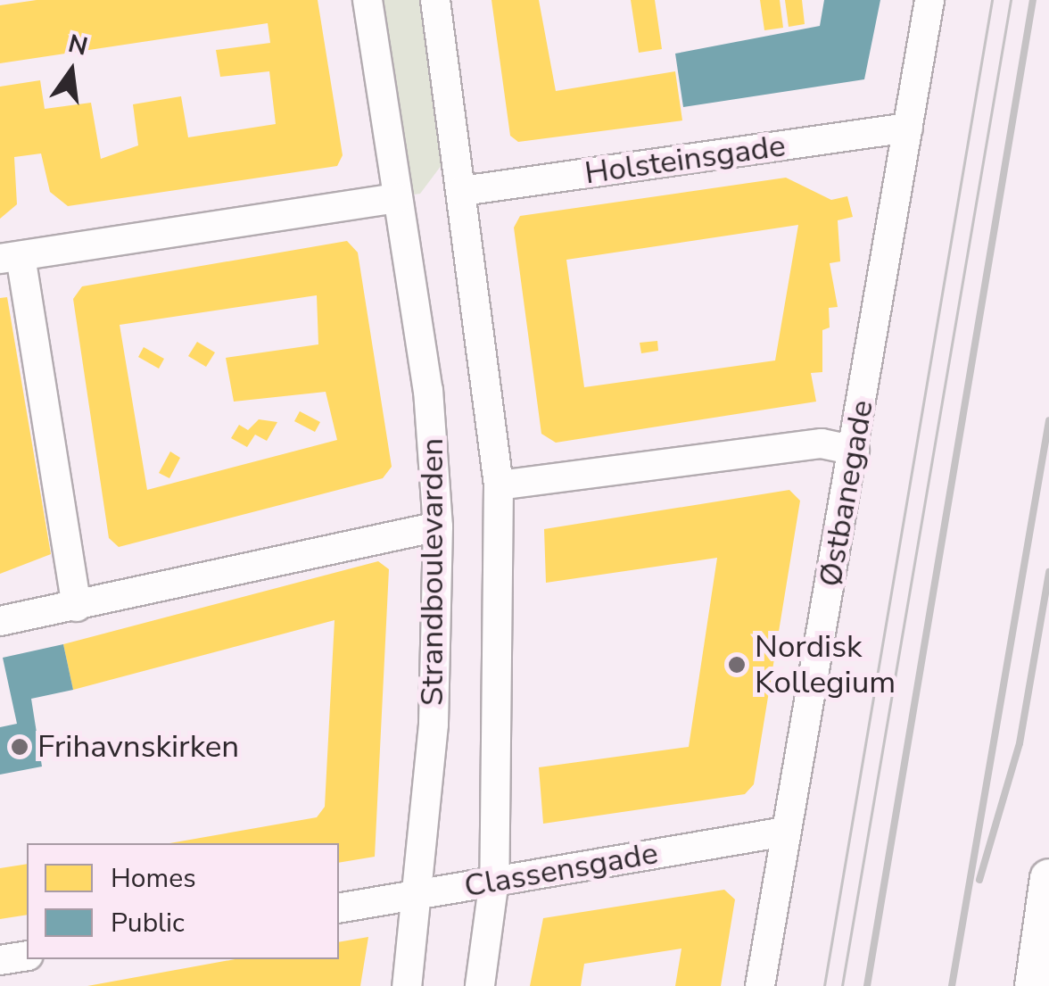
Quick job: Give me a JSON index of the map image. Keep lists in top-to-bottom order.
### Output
{
  "streets": {
    "street": [
      "Holsteinsgade",
      "Østbanegade",
      "Strandboulevarden",
      "Classensgade"
    ]
  },
  "crossings": [
    ["Holsteinsgade", "Østbanegade"],
    ["Holsteinsgade", "Strandboulevarden"],
    ["Østbanegade", "Classensgade"],
    ["Strandboulevarden", "Classensgade"]
  ],
  "places": ["Nordisk Kollegium", "Frihavnskirken"],
  "legend": ["Homes", "Public"],
  "north": "top"
}
